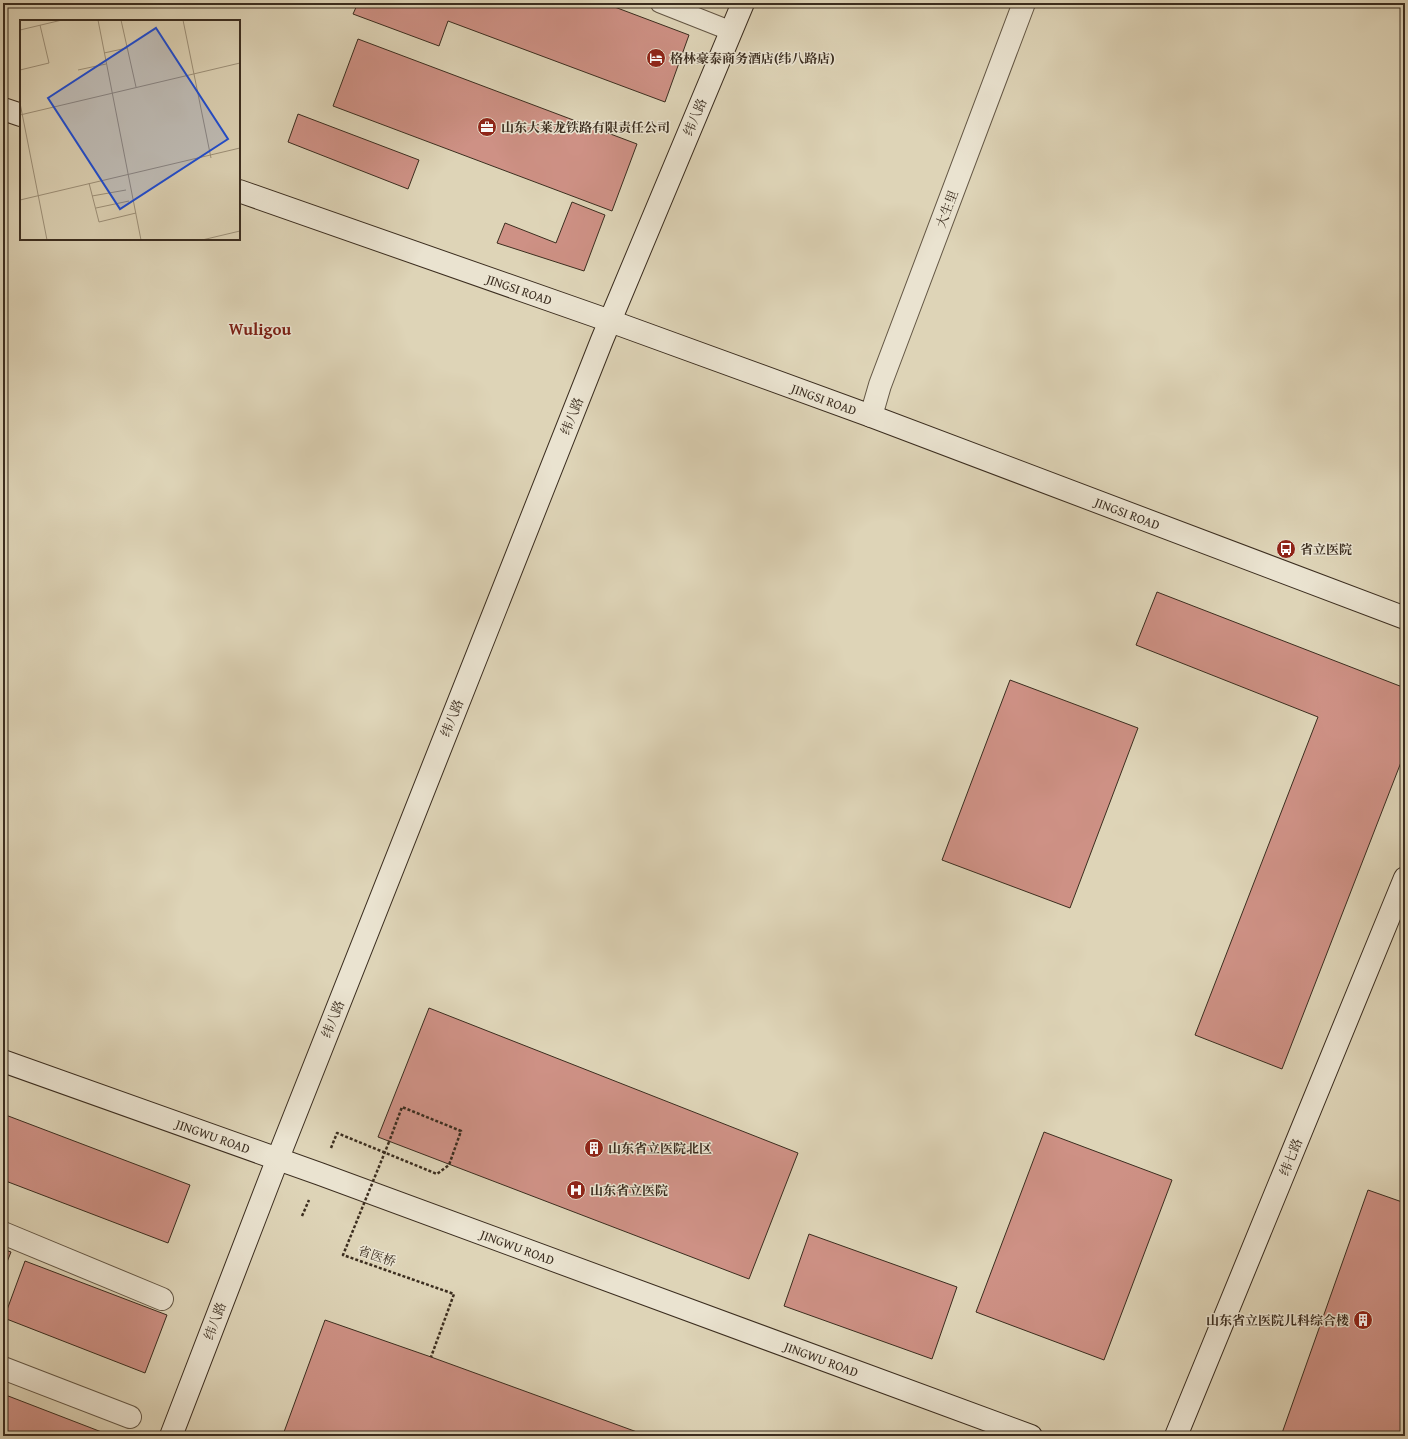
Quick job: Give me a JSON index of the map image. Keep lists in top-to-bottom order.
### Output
{
  "streets": {
    "street": [
      "纬八路",
      "大生里",
      "JINGSI ROAD",
      "JINGWU ROAD",
      "纬七路"
    ],
    "path": ["省医桥"]
  },
  "crossings": [
    ["纬八路", "JINGSI ROAD"],
    ["纬八路", "JINGWU ROAD"],
    ["大生里", "JINGSI ROAD"]
  ],
  "districts": ["Wuligou"],
  "places": {
    "hotel": ["格林豪泰商务酒店(纬八路店)"],
    "office": ["山东大莱龙铁路有限责任公司"],
    "bus stop": ["省立医院"],
    "building": ["山东省立医院北区", "山东省立医院儿科综合楼"],
    "hospital": ["山东省立医院"]
  }
}
